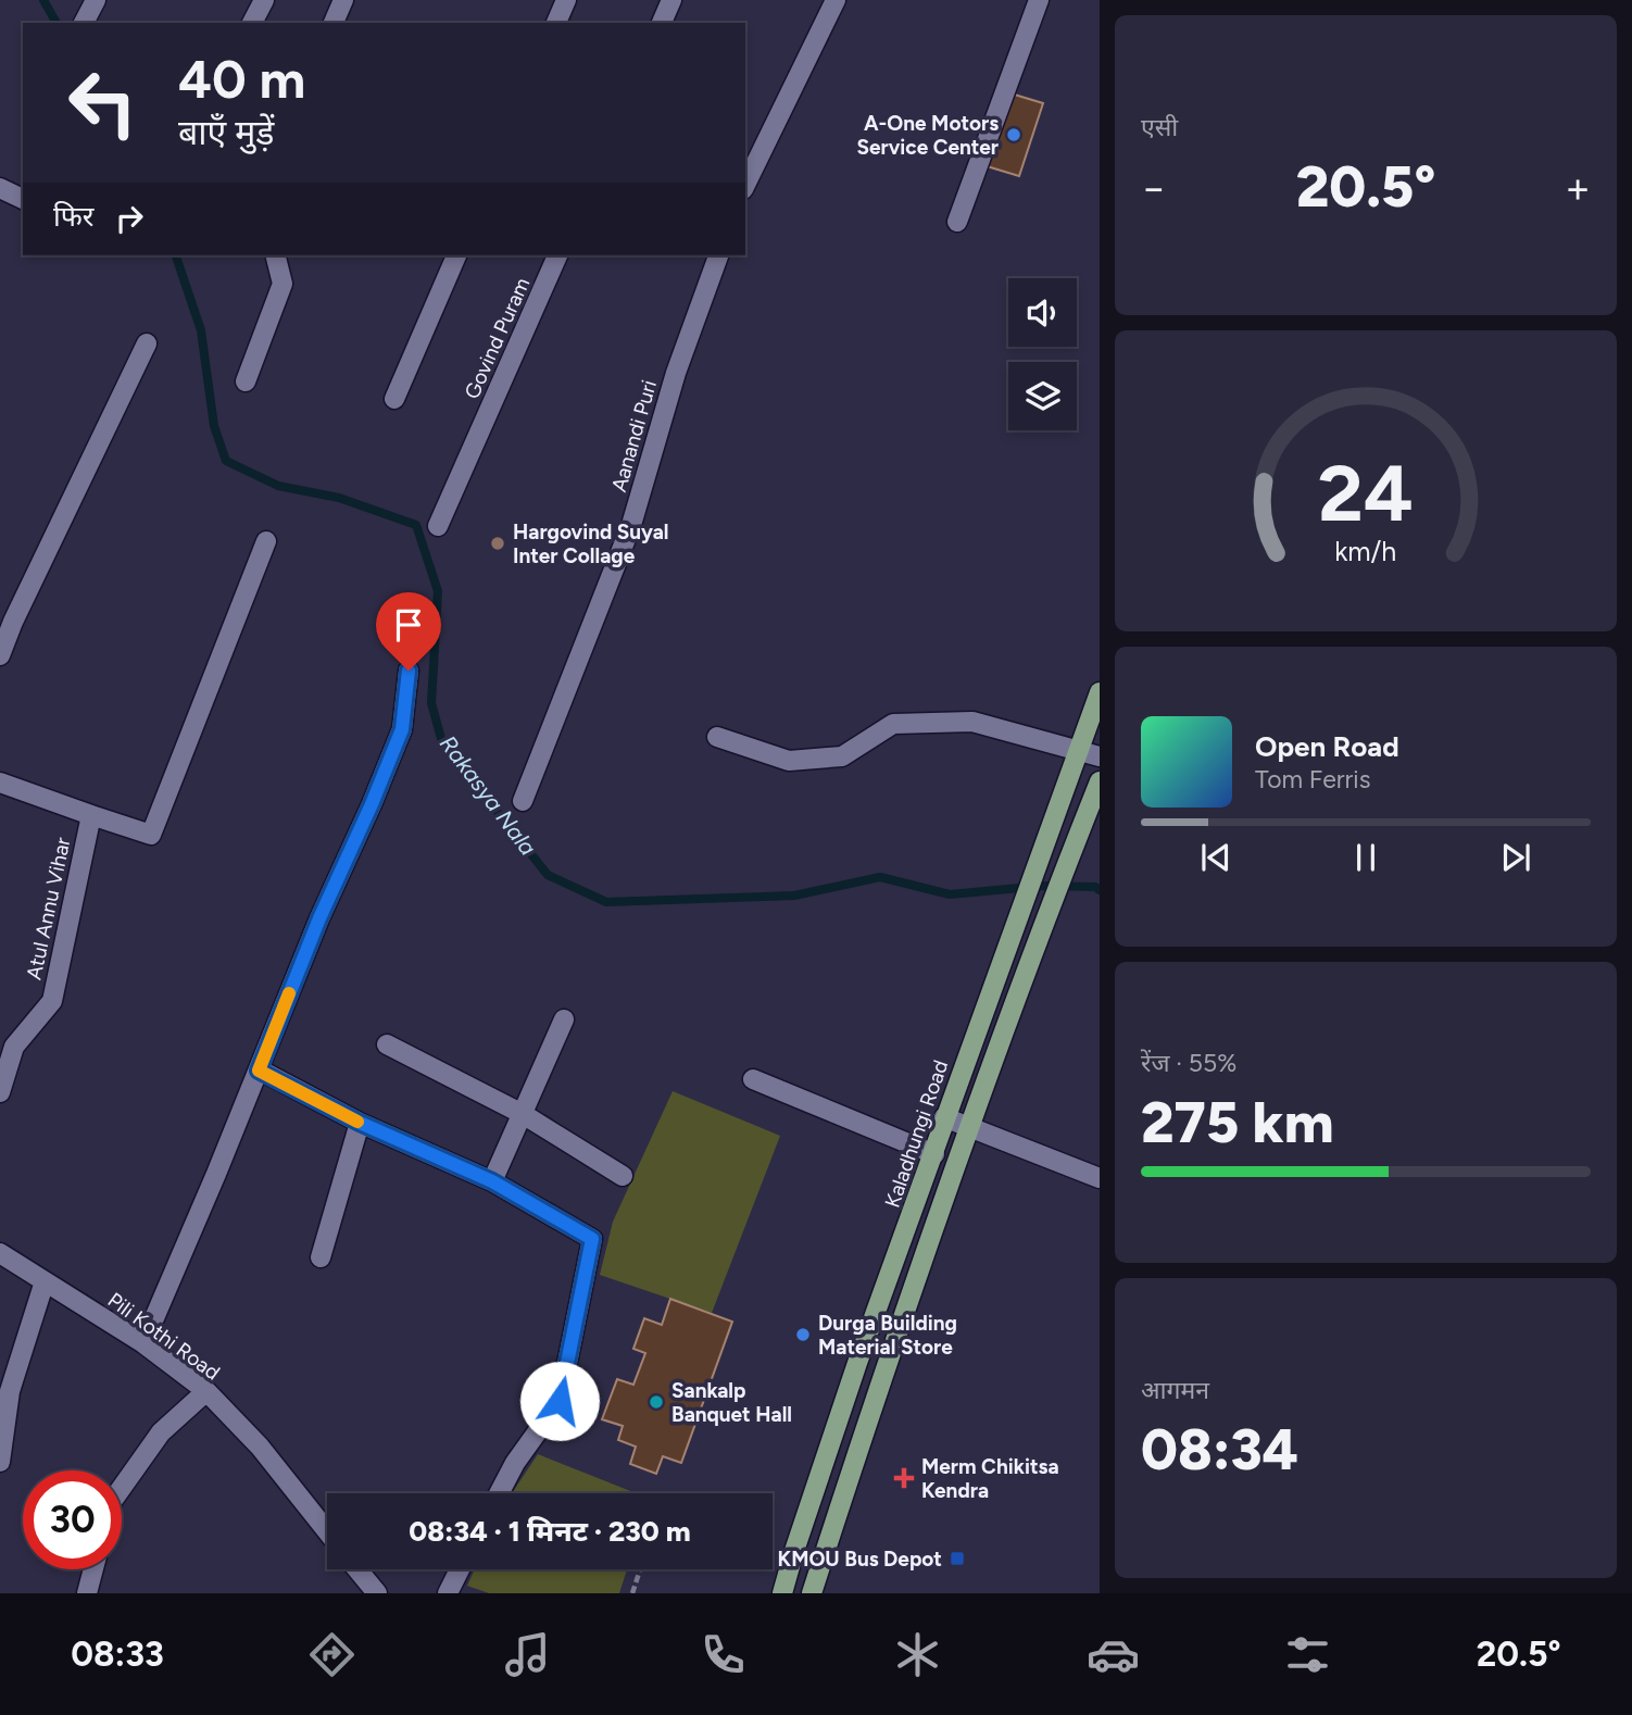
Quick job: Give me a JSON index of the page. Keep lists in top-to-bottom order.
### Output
{
  "streets": {
    "main road": ["Kaladhungi Road"],
    "street": [
      "Govind Puram",
      "Aanandi Puri",
      "Atul Annu Vihar",
      "Pili Kothi Road"
    ]
  },
  "water": ["Rakasya Nala"],
  "places": {
    "other": [
      "A-One Motors Service Center",
      "Hargovind Suyal Inter Collage",
      "Durga Building Material Store",
      "Sankalp Banquet Hall"
    ],
    "health": ["Merm Chikitsa Kendra"],
    "transit": ["KMOU Bus Depot"]
  },
  "page": {
    "tile": [
      "एसी",
      ["रेंज · 55%", "275 km"],
      ["आगमन", "08:34"]
    ],
    "turn": ["40 m", "बाएँ मुड़ें"],
    "heat": ["−", "20.5°", "+"],
    "then": "फिर",
    "song": ["Open Road", "Tom Ferris"],
    "limit": "30",
    "trip": "08:34 · 1 मिनट · 230 m",
    "tabs": ["08:33", "20.5°"],
    "gauge": ["24", "km/h"]
  }
}
